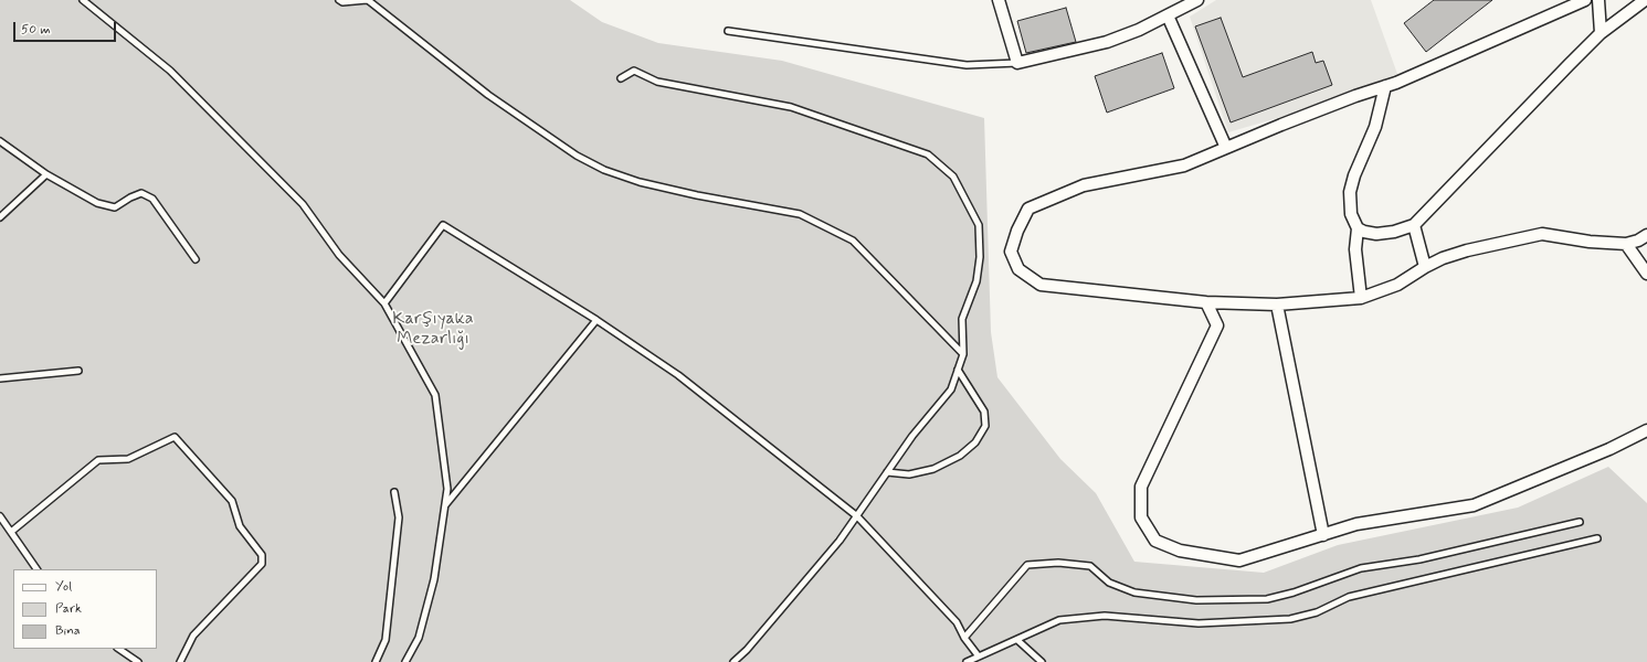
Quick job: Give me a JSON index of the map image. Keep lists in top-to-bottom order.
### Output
{
  "parks": ["Karşıyaka Mezarlığı"],
  "legend": ["Yol", "Park", "Bina"],
  "scale_bar": "50 m"
}
